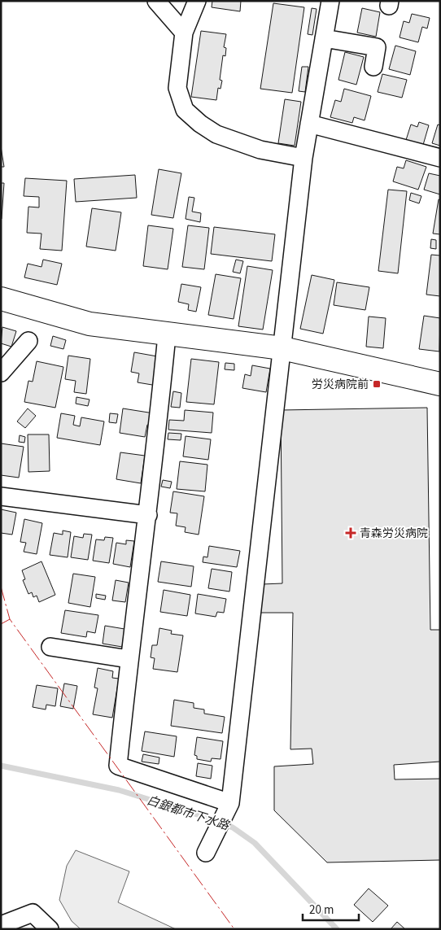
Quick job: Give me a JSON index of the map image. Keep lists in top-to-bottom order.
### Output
{
  "water": ["白銀都市下水路"],
  "places": {
    "transit": ["労災病院前"],
    "health": ["青森労災病院"]
  },
  "scale_bar": "20 m"
}
